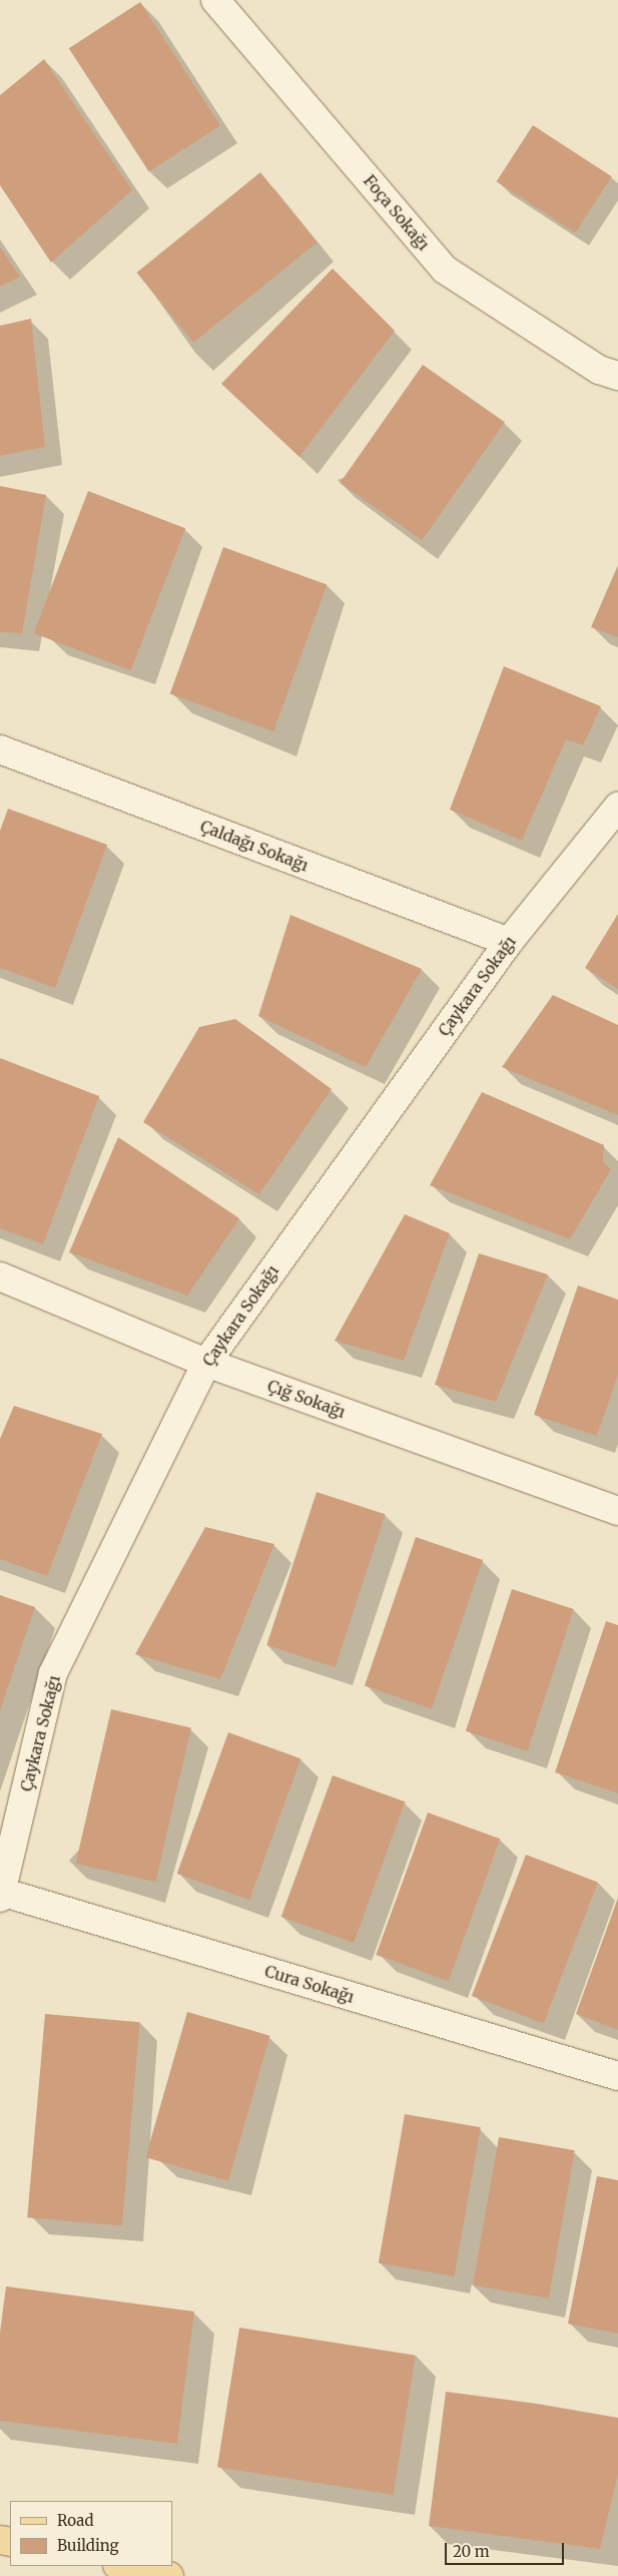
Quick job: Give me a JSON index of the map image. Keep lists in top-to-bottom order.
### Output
{
  "streets": {
    "street": [
      "Foça Sokağı",
      "Çaldağı Sokağı",
      "Çaykara Sokağı",
      "Çığ Sokağı",
      "Cura Sokağı"
    ]
  },
  "crossings": [
    ["Çaldağı Sokağı", "Çaykara Sokağı"],
    ["Çaykara Sokağı", "Çığ Sokağı"],
    ["Çaykara Sokağı", "Cura Sokağı"]
  ],
  "legend": ["Road", "Building"],
  "scale_bar": "20 m"
}
